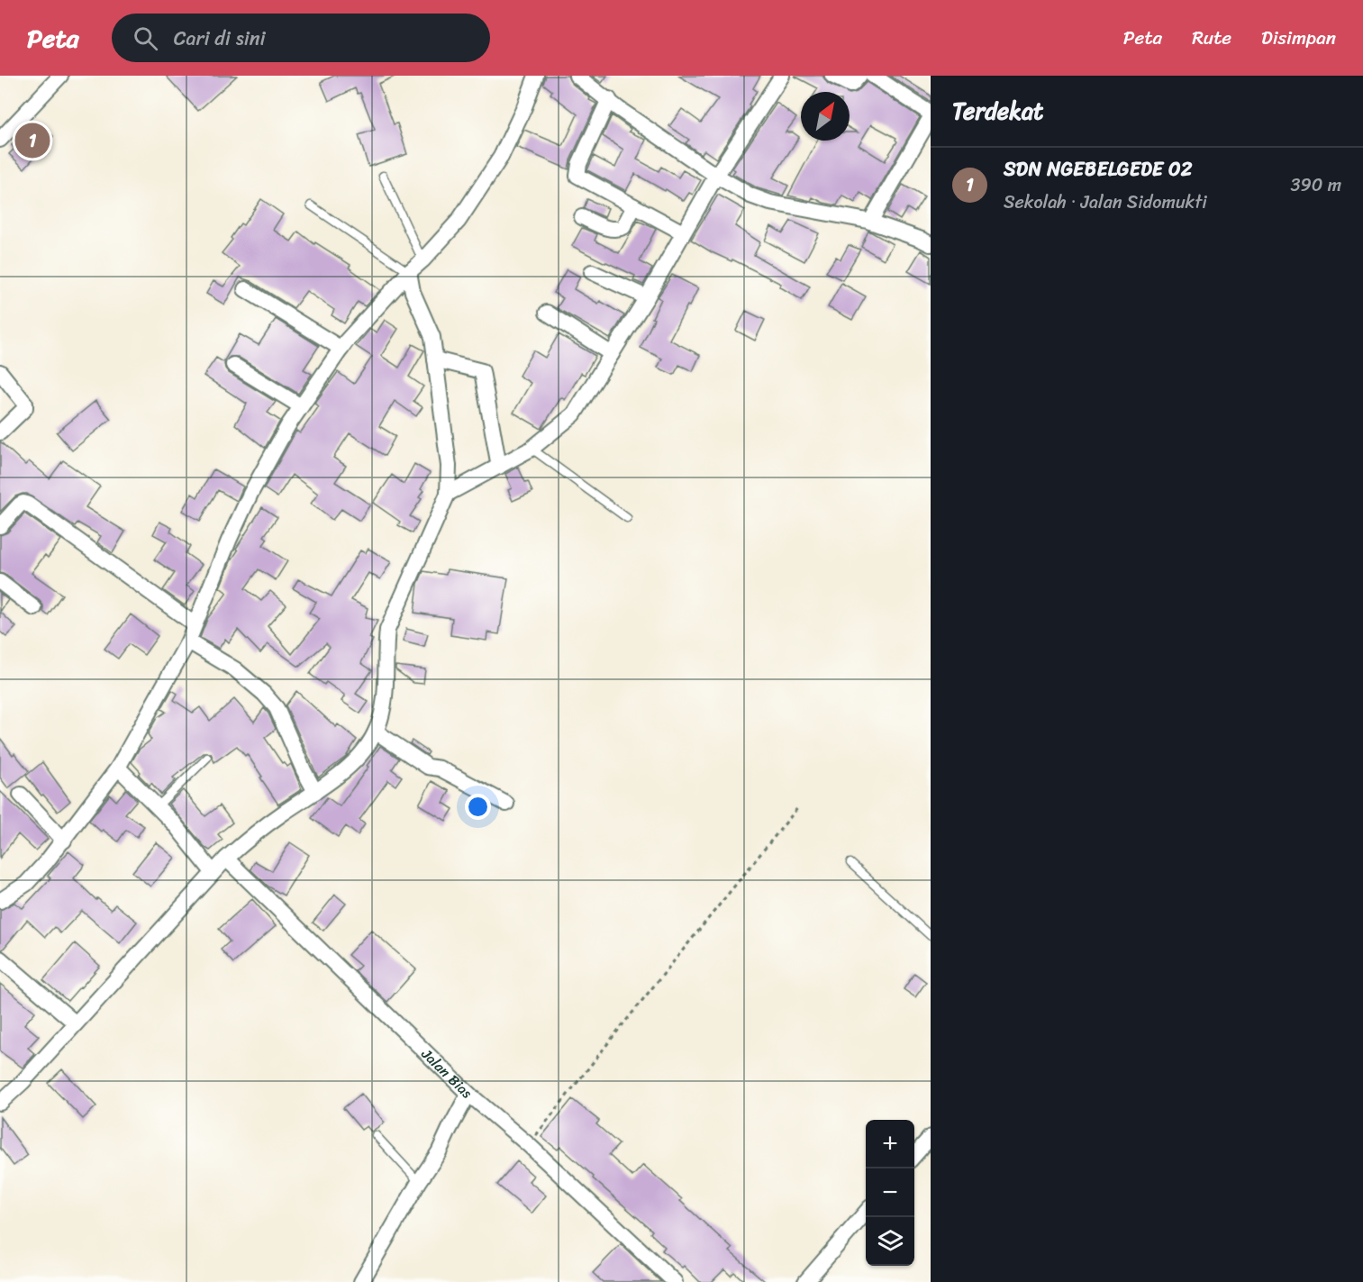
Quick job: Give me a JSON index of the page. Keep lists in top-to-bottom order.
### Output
{
  "streets": {
    "street": ["Jalan Bias"]
  },
  "north": "top right",
  "page": {
    "header": "Peta",
    "search": "Cari di sini",
    "nav": ["Peta", "Rute", "Disimpan"],
    "heading": "Terdekat",
    "pins": "1",
    "list": [
      {
        "mark": "1",
        "name": "SDN NGEBELGEDE 02",
        "note": "Sekolah · Jalan Sidomukti",
        "value": "390 m"
      }
    ],
    "map_buttons": ["+", "−"]
  }
}
